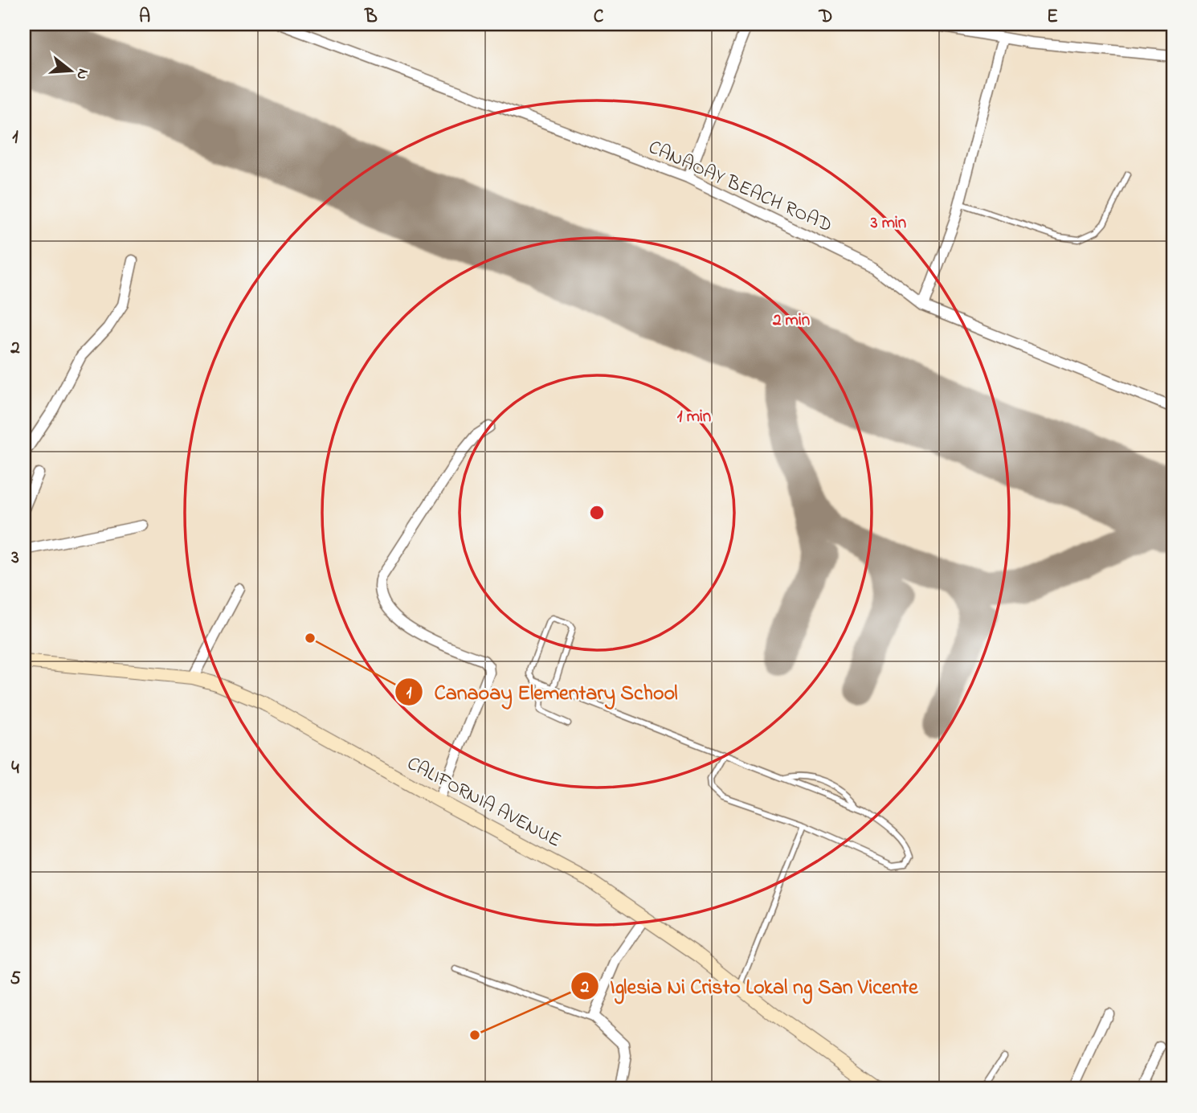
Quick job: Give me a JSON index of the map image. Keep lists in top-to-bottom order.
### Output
{
  "streets": {
    "street": ["CANAOAY BEACH ROAD", "CALIFORNIA AVENUE"]
  },
  "places": ["Canaoay Elementary School", "Iglesia Ni Cristo Lokal ng San Vicente"],
  "north": "right",
  "grid": {
    "columns": [
      "A",
      "B",
      "C",
      "D",
      "E"
    ],
    "rows": [
      "1",
      "2",
      "3",
      "4",
      "5"
    ]
  },
  "rings": ["3 min", "2 min", "1 min"]
}
